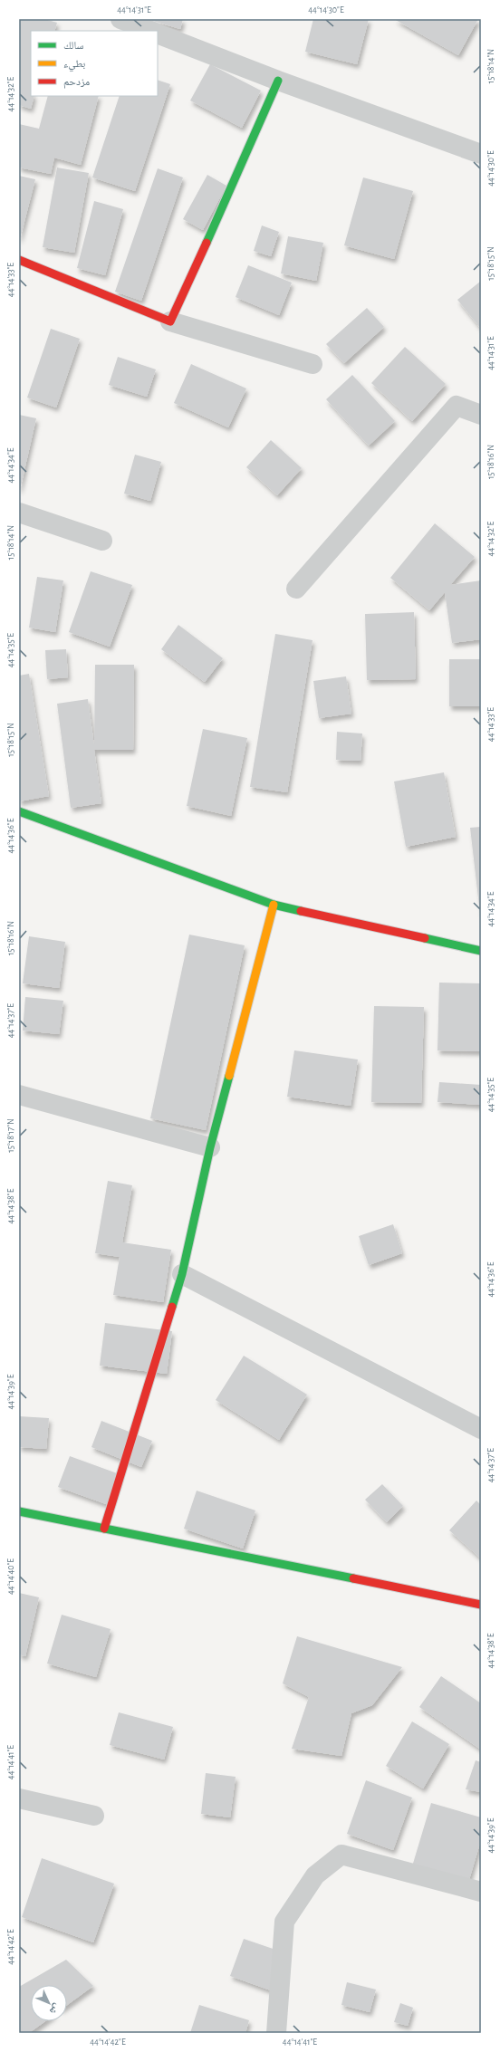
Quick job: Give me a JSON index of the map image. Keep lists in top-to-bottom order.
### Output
{
  "legend": ["سالك", "بطيء", "مزدحم"],
  "north": "bottom right",
  "coordinates": [
    "44°14'31\"E",
    "44°14'30\"E",
    "15°18'14\"N",
    "44°14'32\"E",
    "15°18'15\"N",
    "44°14'33\"E",
    "15°18'16\"N",
    "44°14'34\"E",
    "44°14'35\"E",
    "44°14'36\"E",
    "44°14'37\"E",
    "15°18'17\"N",
    "44°14'38\"E",
    "44°14'39\"E",
    "44°14'40\"E",
    "44°14'41\"E",
    "44°14'42\"E"
  ]
}
